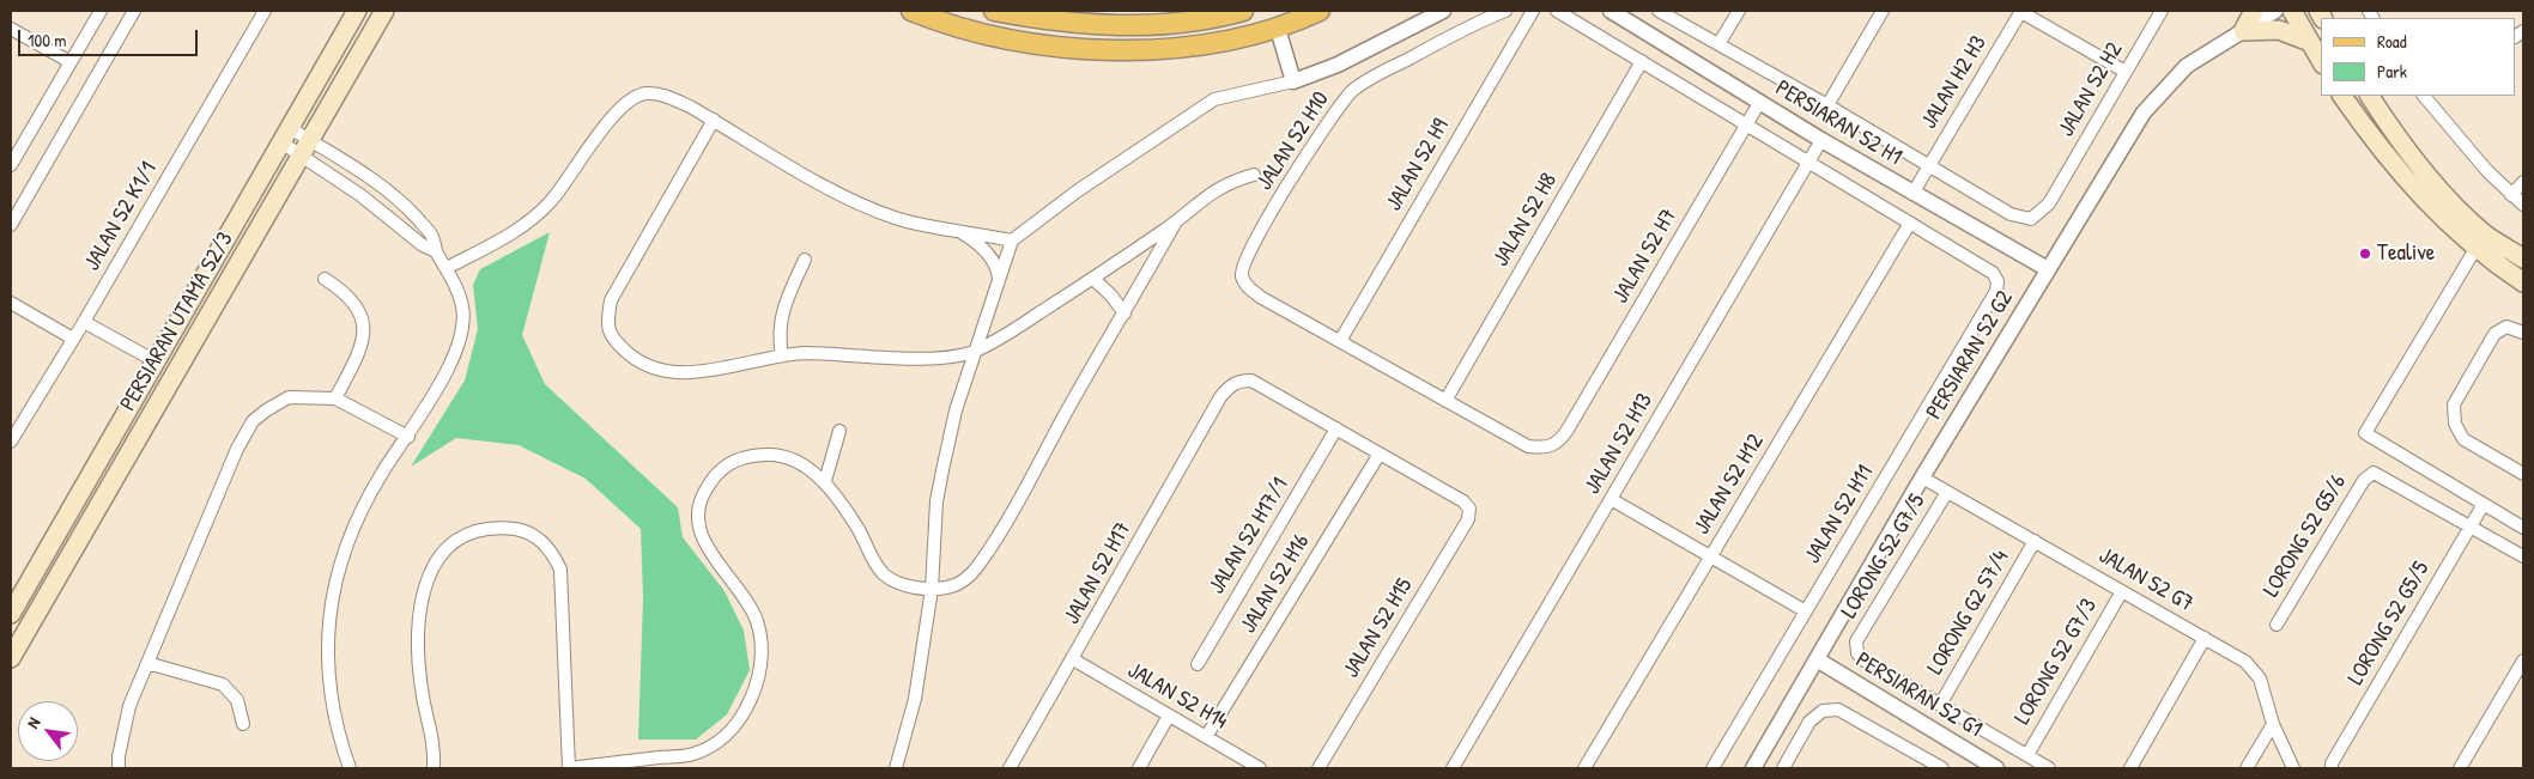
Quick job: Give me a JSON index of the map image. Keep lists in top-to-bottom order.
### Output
{
  "streets": {
    "main road": ["PERSIARAN UTAMA S2/3"],
    "street": [
      "JALAN H2 H3",
      "JALAN S2 H2",
      "PERSIARAN S2 H1",
      "JALAN S2 H10",
      "JALAN S2 H9",
      "JALAN S2 K1/1",
      "JALAN S2 H8",
      "JALAN S2 H7",
      "PERSIARAN S2 G2",
      "JALAN S2 H13",
      "JALAN S2 H12",
      "JALAN S2 H11",
      "JALAN S2 H17/1",
      "LORONG S2 G5/6",
      "LORONG S2 G7/5",
      "JALAN S2 H17",
      "JALAN S2 G7",
      "JALAN S2 H16",
      "LORONG G2 S7/4",
      "LORONG S2 G5/5",
      "JALAN S2 H15",
      "LORONG S2 G7/3",
      "PERSIARAN S2 G1",
      "JALAN S2 H14"
    ]
  },
  "crossings": [
    ["JALAN H2 H3", "JALAN S2 H2"],
    ["JALAN H2 H3", "PERSIARAN S2 H1"],
    ["PERSIARAN S2 H1", "JALAN S2 H7"],
    ["PERSIARAN S2 H1", "PERSIARAN S2 G2"],
    ["PERSIARAN S2 H1", "JALAN S2 H13"],
    ["JALAN S2 H10", "JALAN S2 H9"],
    ["JALAN S2 H10", "JALAN S2 H7"],
    ["JALAN S2 H9", "JALAN S2 H7"],
    ["JALAN S2 H8", "JALAN S2 H7"],
    ["PERSIARAN S2 G2", "JALAN S2 G7"],
    ["PERSIARAN S2 G2", "PERSIARAN S2 G1"],
    ["JALAN S2 H12", "JALAN S2 H11"],
    ["JALAN S2 H17/1", "JALAN S2 H17"],
    ["LORONG S2 G5/6", "LORONG S2 G5/5"],
    ["LORONG S2 G7/5", "JALAN S2 G7"],
    ["LORONG S2 G7/5", "LORONG G2 S7/4"],
    ["JALAN S2 H17", "JALAN S2 H14"],
    ["JALAN S2 G7", "LORONG G2 S7/4"],
    ["JALAN S2 G7", "LORONG S2 G7/3"],
    ["JALAN S2 H16", "JALAN S2 H15"],
    ["JALAN S2 H16", "JALAN S2 H14"]
  ],
  "places": ["Tealive"],
  "legend": ["Road", "Park"],
  "scale_bar": "100 m",
  "north": "top left"
}
